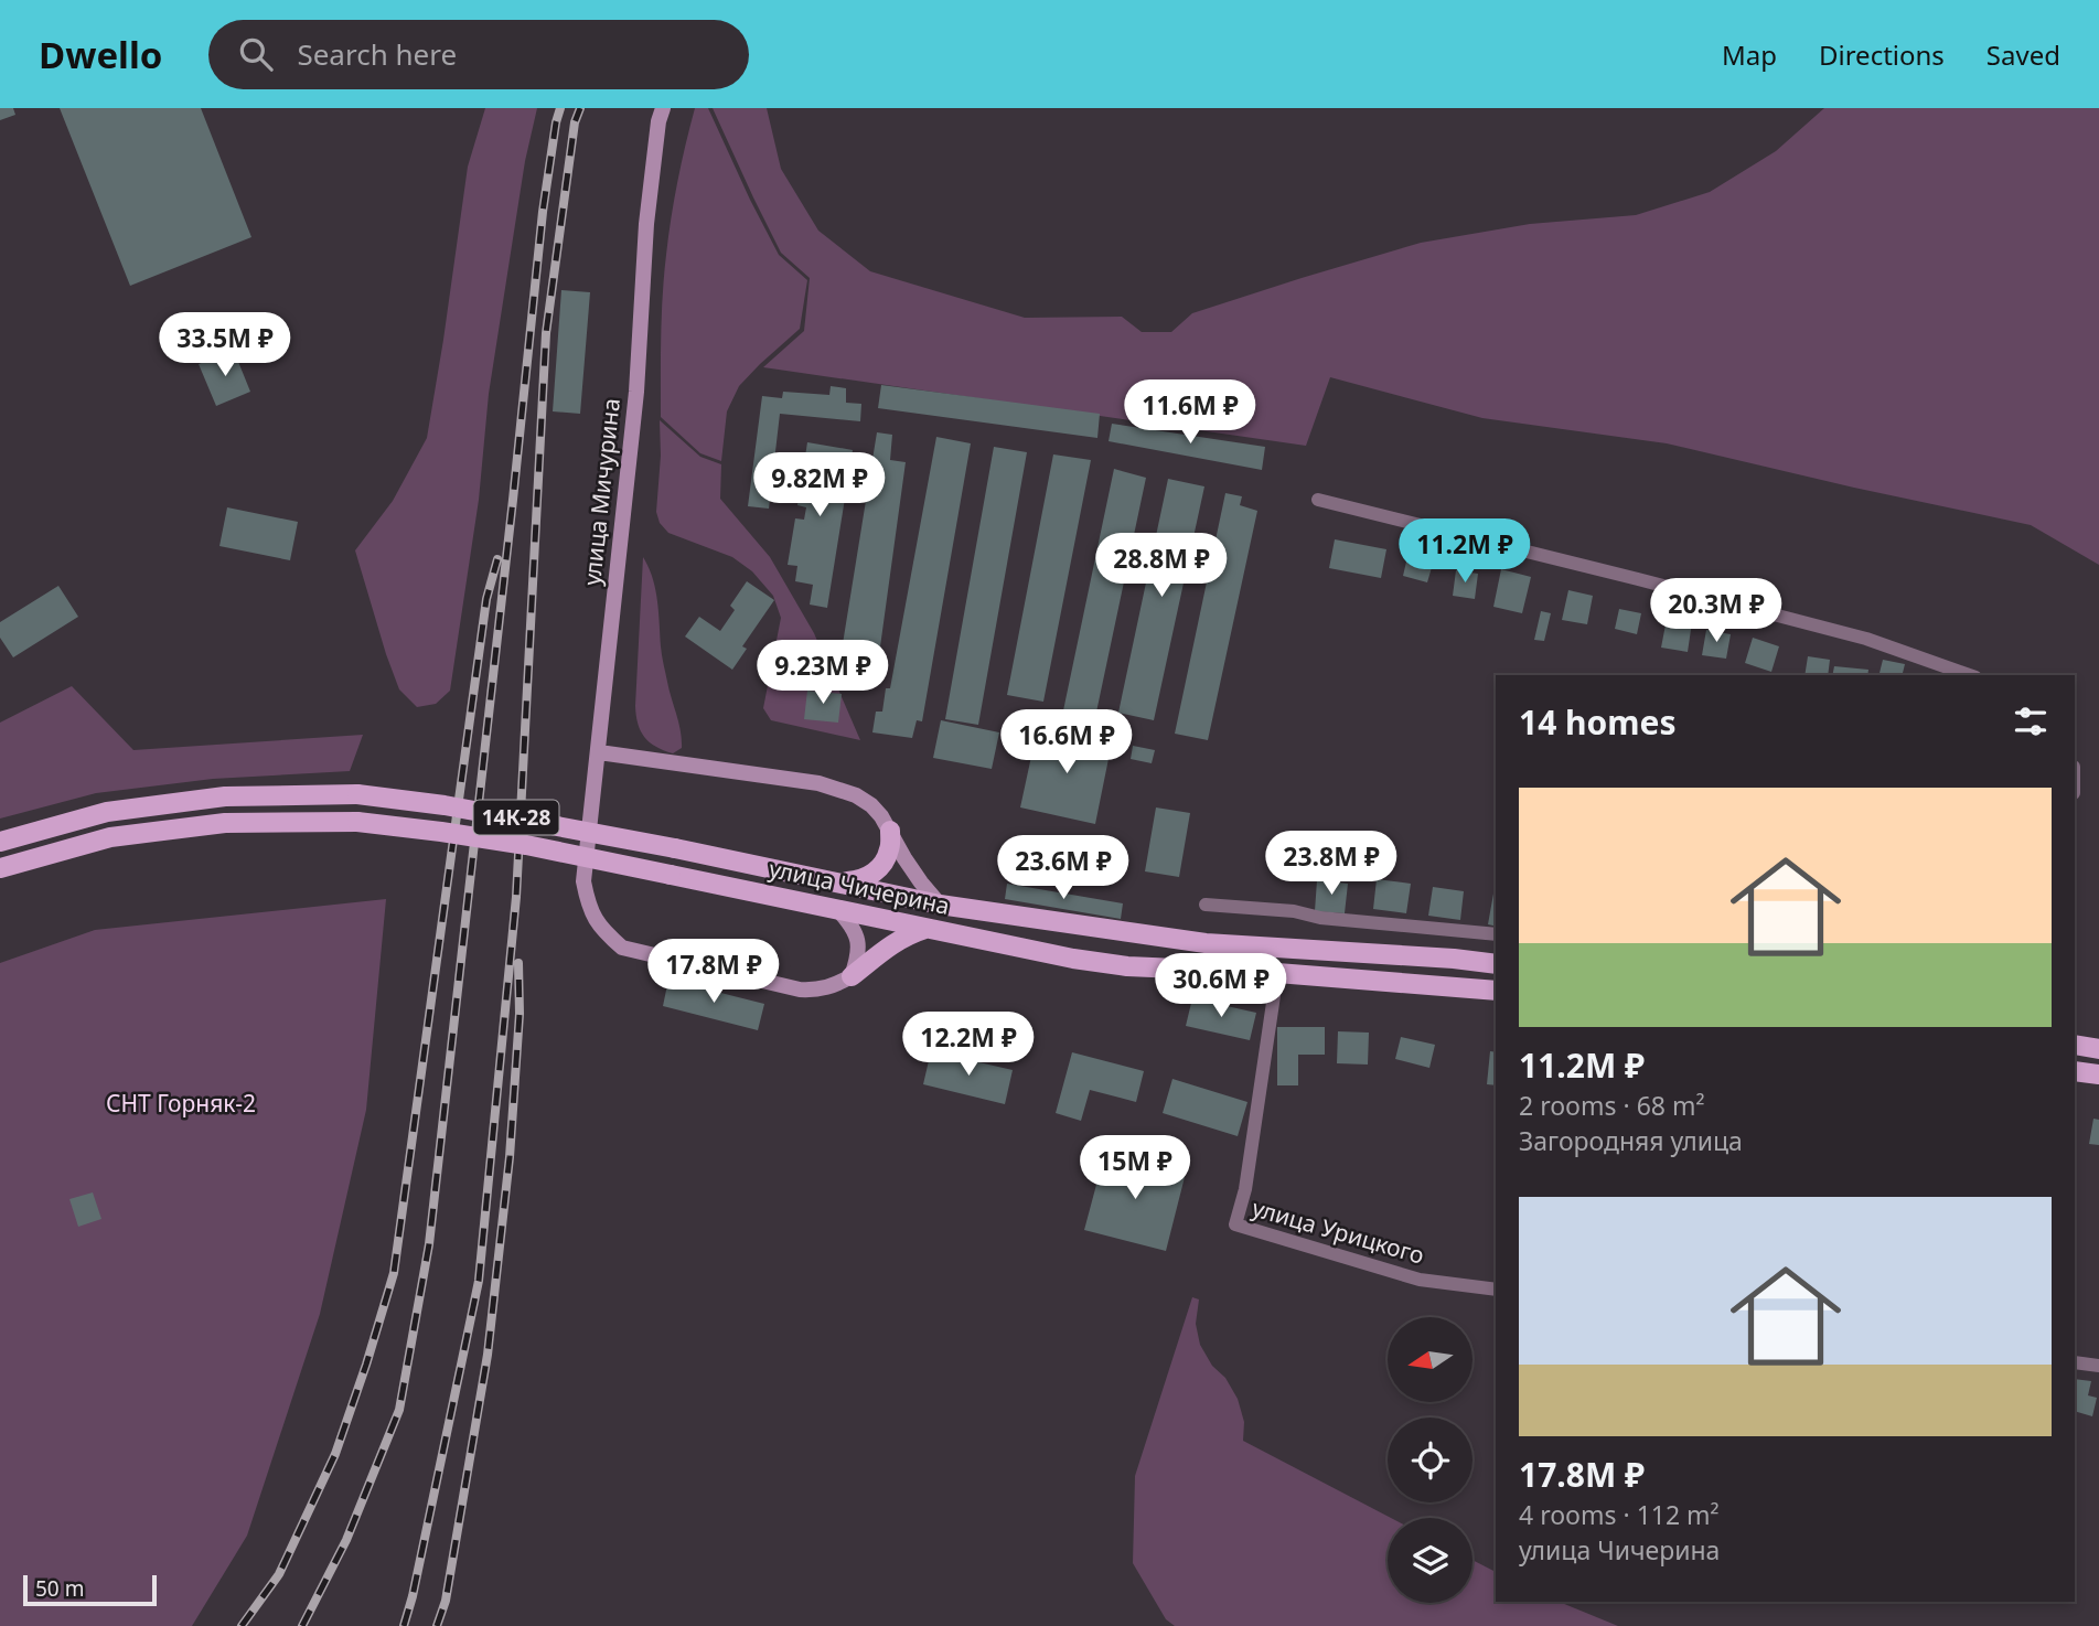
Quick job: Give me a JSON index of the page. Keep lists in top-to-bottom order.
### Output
{
  "streets": {
    "main road": ["улица Мичурина", "14К-28", "улица Чичерина"],
    "street": ["улица Урицкого"]
  },
  "crossings": [
    ["улица Чичерина", "улица Урицкого"]
  ],
  "parks": ["СНТ Горняк-2"],
  "scale_bar": "50 m",
  "north": "left",
  "page": {
    "header": "Dwello",
    "search": "Search here",
    "nav": ["Map", "Directions", "Saved"],
    "price": [
      "33.5M ₽",
      "11.6M ₽",
      "9.82M ₽",
      "11.2M ₽",
      "28.8M ₽",
      "20.3M ₽",
      "9.23M ₽",
      "16.6M ₽",
      "23.8M ₽",
      "23.6M ₽",
      "17.8M ₽",
      "30.6M ₽",
      "12.2M ₽",
      "15M ₽"
    ],
    "heading": "14 homes",
    "list": [
      {
        "name": "11.2M ₽",
        "note": "2 rooms · 68 m² · Загородняя улица"
      },
      {
        "name": "17.8M ₽",
        "note": "4 rooms · 112 m² · улица Чичерина"
      }
    ],
    "scale": "50 m"
  }
}
